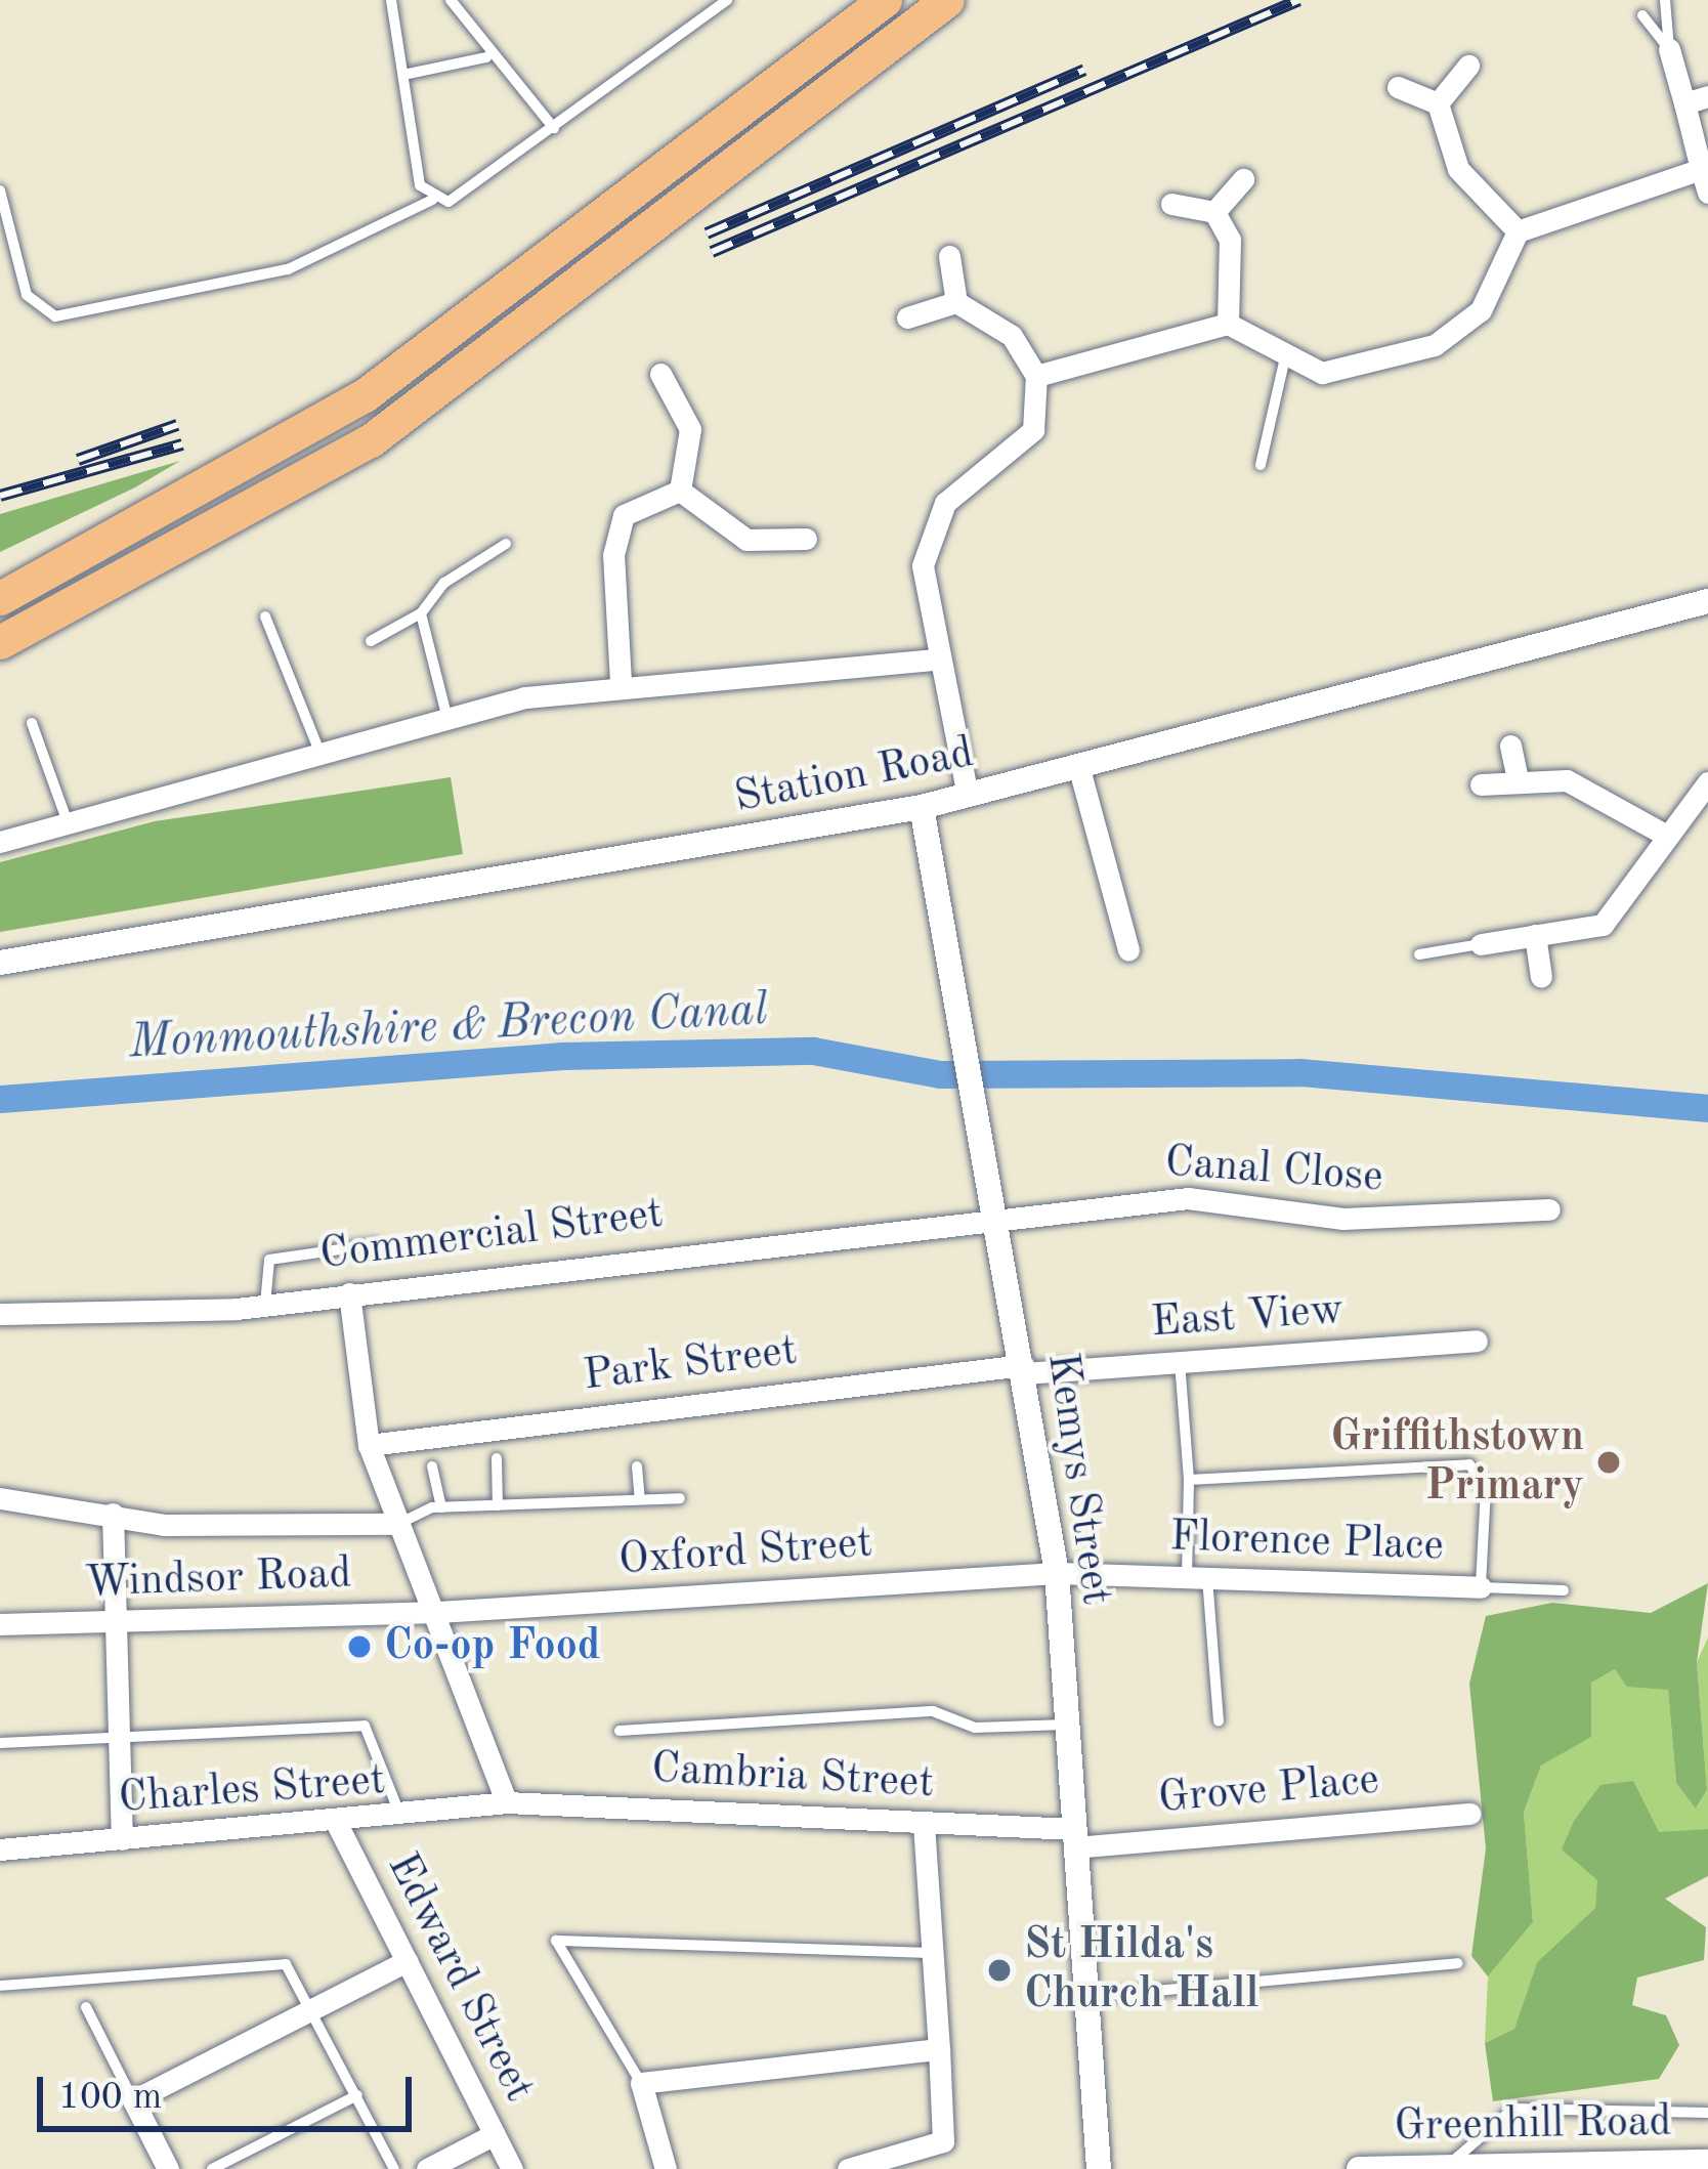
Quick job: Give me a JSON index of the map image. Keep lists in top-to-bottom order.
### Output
{
  "streets": {
    "street": [
      "Station Road",
      "Canal Close",
      "Commercial Street",
      "East View",
      "Park Street",
      "Kemys Street",
      "Florence Place",
      "Oxford Street",
      "Windsor Road",
      "Cambria Street",
      "Charles Street",
      "Grove Place",
      "Edward Street",
      "Greenhill Road"
    ]
  },
  "crossings": [
    ["Station Road", "Kemys Street"],
    ["Canal Close", "Commercial Street"],
    ["Canal Close", "Kemys Street"],
    ["Commercial Street", "Kemys Street"],
    ["East View", "Park Street"],
    ["East View", "Kemys Street"],
    ["Park Street", "Kemys Street"],
    ["Kemys Street", "Florence Place"],
    ["Kemys Street", "Oxford Street"],
    ["Kemys Street", "Cambria Street"],
    ["Kemys Street", "Grove Place"],
    ["Florence Place", "Oxford Street"],
    ["Oxford Street", "Windsor Road"],
    ["Cambria Street", "Charles Street"],
    ["Cambria Street", "Grove Place"],
    ["Charles Street", "Edward Street"]
  ],
  "water": ["Monmouthshire & Brecon Canal"],
  "places": ["Griffithstown Primary", "Co-op Food", "St Hilda's Church Hall"],
  "scale_bar": "100 m"
}
